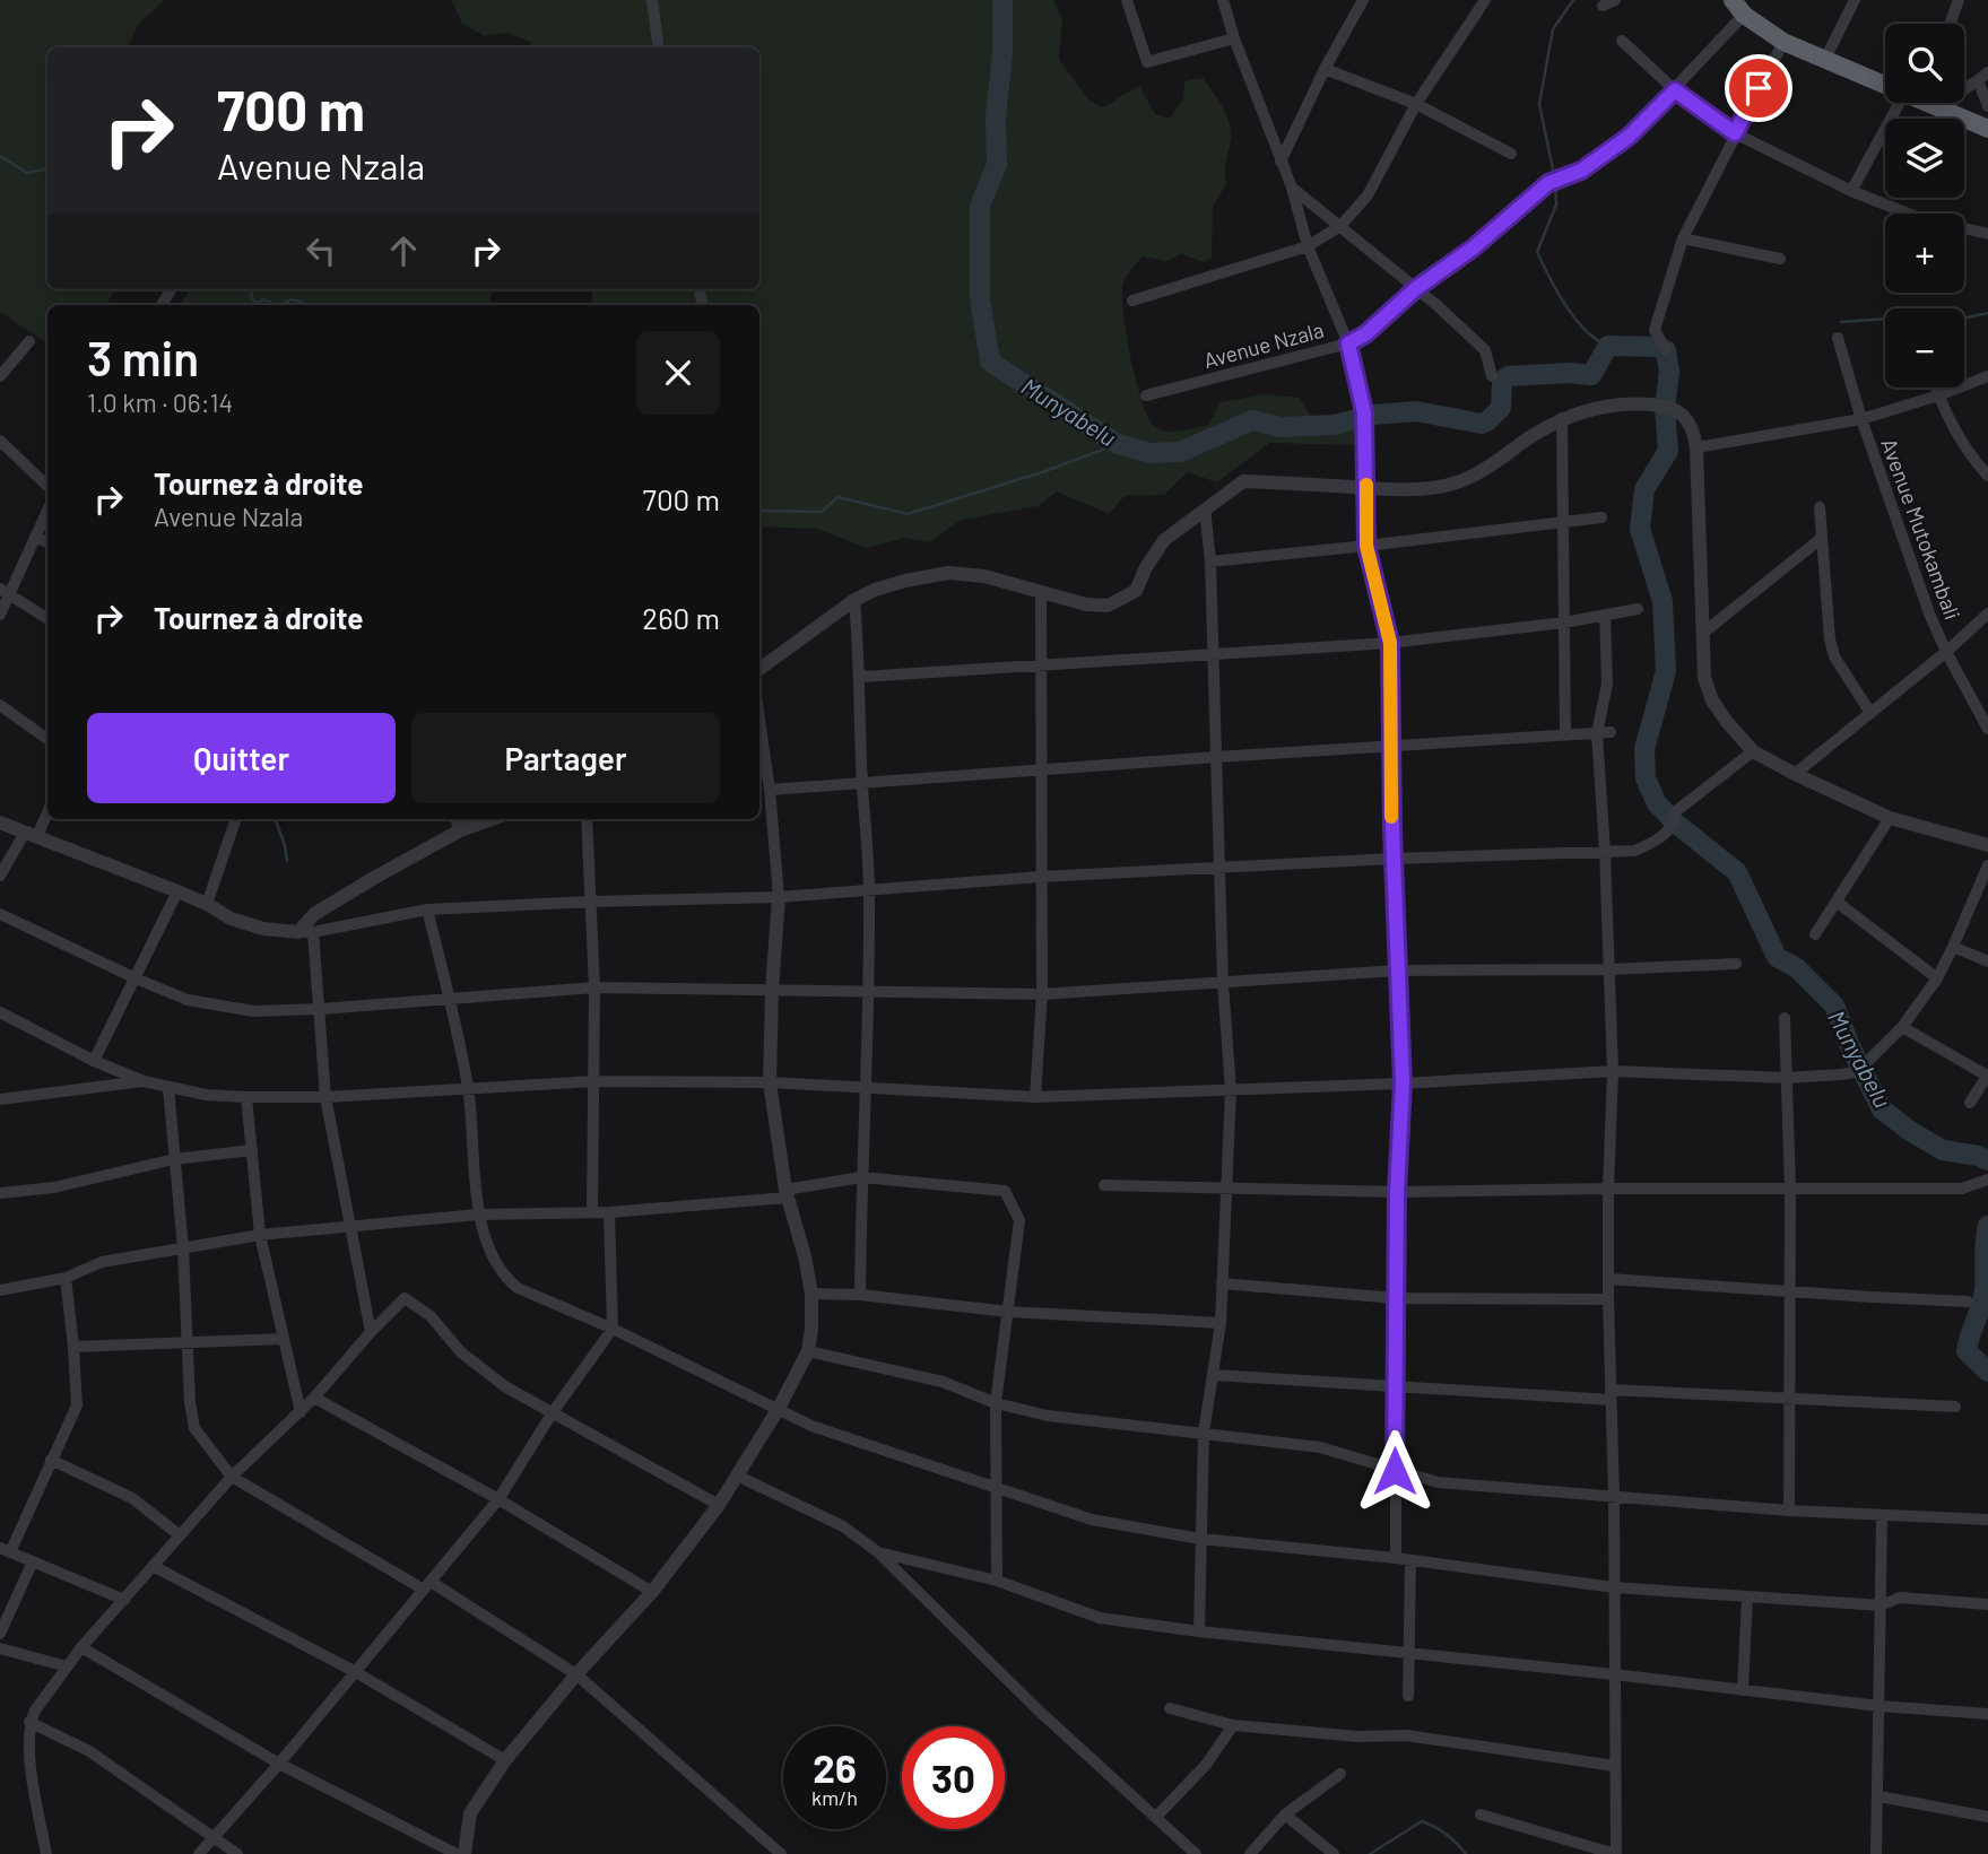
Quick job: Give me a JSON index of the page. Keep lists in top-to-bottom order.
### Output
{
  "streets": {
    "street": ["Avenue Nzala", "Avenue Mutokambali"]
  },
  "water": ["Munyabelu"],
  "page": {
    "map_buttons": ["+", "−"],
    "turn": ["700 m", "Avenue Nzala"],
    "heading": ["3 min", "1.0 km · 06:14"],
    "list": [
      {
        "name": "Tournez à droite",
        "note": "Avenue Nzala",
        "value": "700 m"
      },
      {
        "name": "Tournez à droite",
        "value": "260 m"
      }
    ],
    "buttons": ["Quitter", "Partager"],
    "speed": "26 km/h",
    "limit": "30"
  }
}
